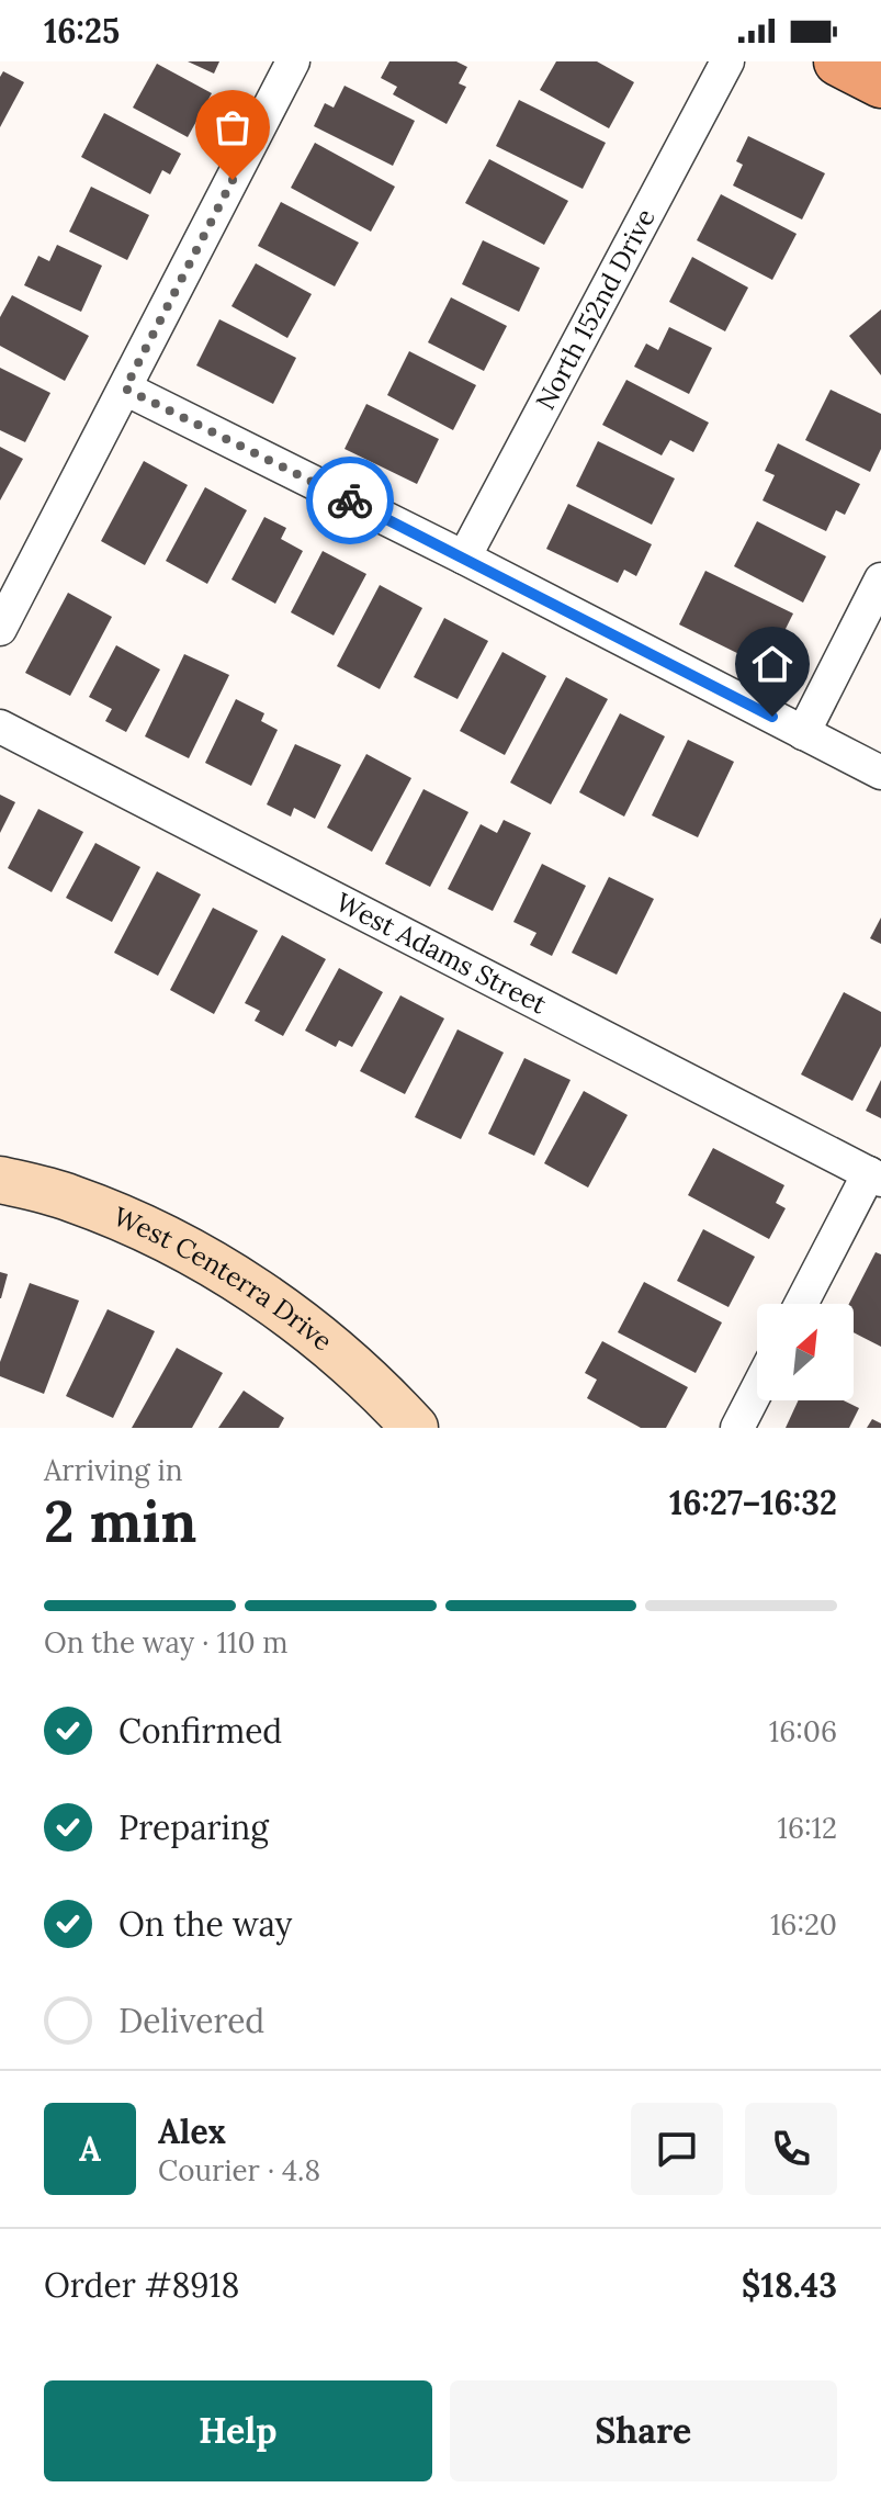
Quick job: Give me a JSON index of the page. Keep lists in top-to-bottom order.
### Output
{
  "streets": {
    "street": ["North 152nd Drive", "West Adams Street", "West Centerra Drive"]
  },
  "north": "top right",
  "page": {
    "status": "16:25",
    "heading": ["2 min", "Arriving in", "16:27–16:32"],
    "panel": [
      "Alex",
      "Courier · 4.8",
      "Order #8918",
      "$18.43"
    ],
    "bar": "On the way · 110 m",
    "list": [
      ["Confirmed", "16:06"],
      ["Preparing", "16:12"],
      ["On the way", "16:20"],
      "Delivered"
    ],
    "round": "A",
    "buttons": ["Help", "Share"]
  }
}
